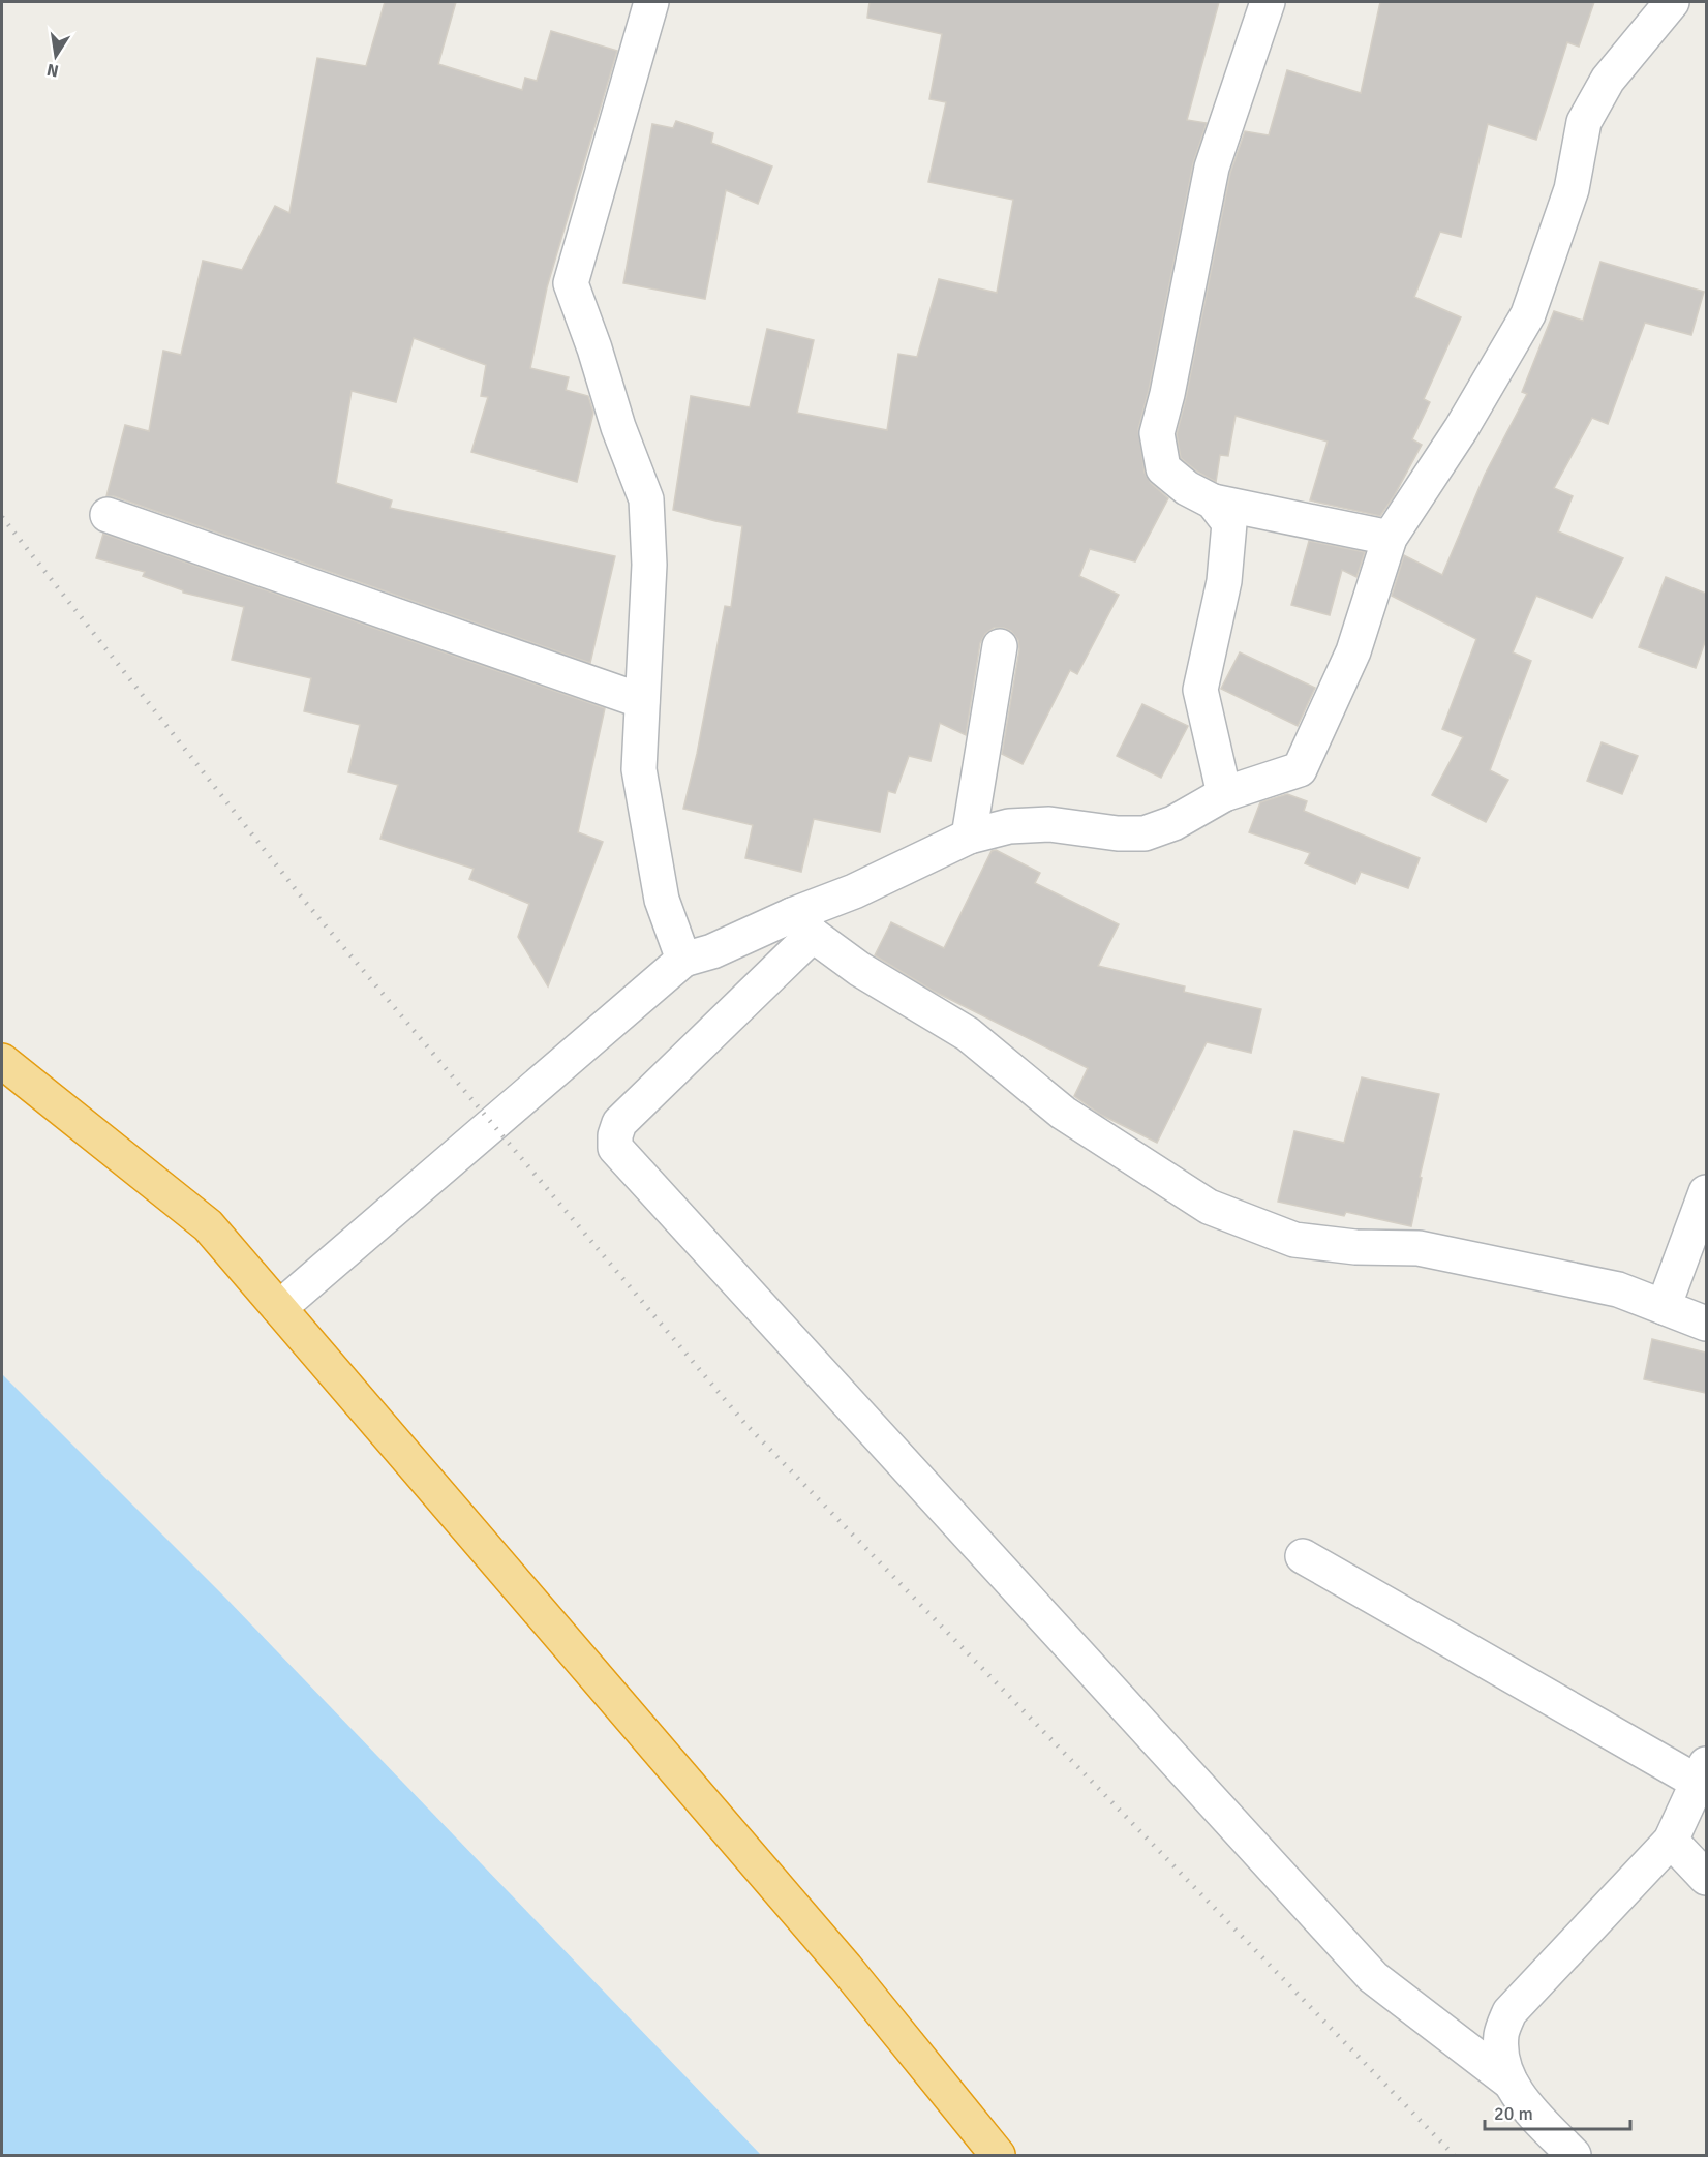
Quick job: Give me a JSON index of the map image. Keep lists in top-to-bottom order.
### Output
{
  "scale_bar": "20 m",
  "north": "bottom"
}
